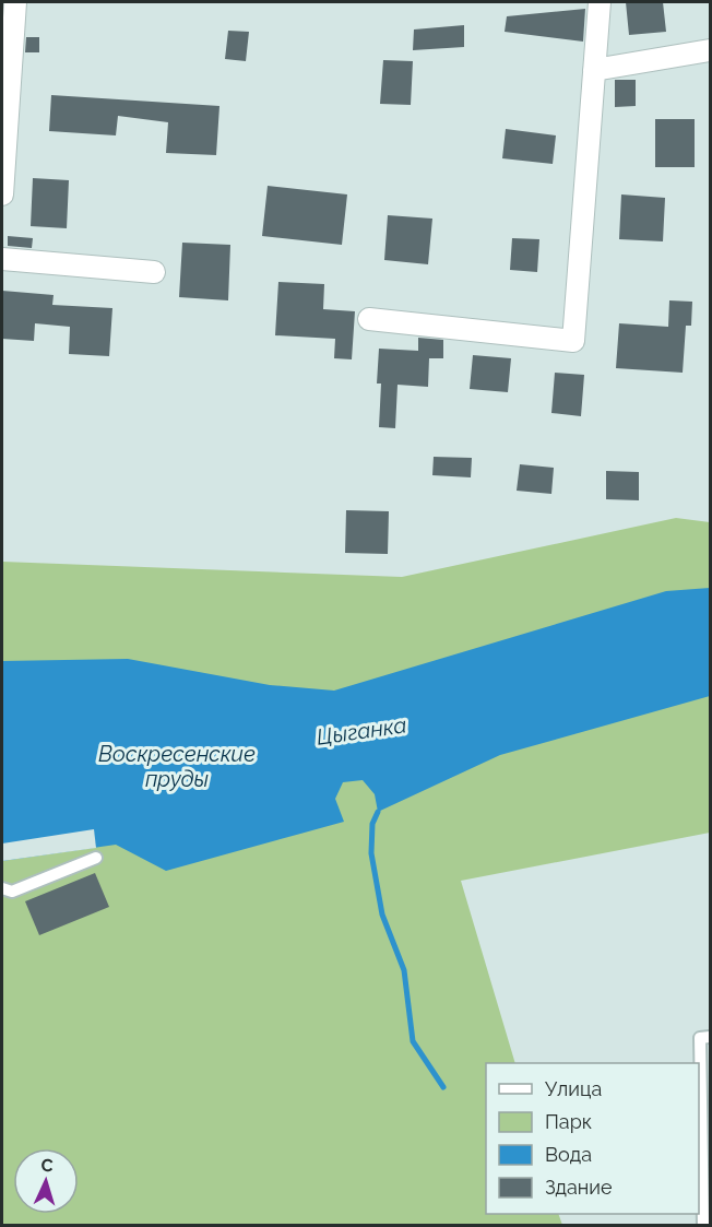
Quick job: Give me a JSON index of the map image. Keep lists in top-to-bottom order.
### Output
{
  "water": ["Цыганка", "Воскресенские пруды"],
  "legend": [
    "Улица",
    "Парк",
    "Вода",
    "Здание"
  ],
  "north": "top"
}
